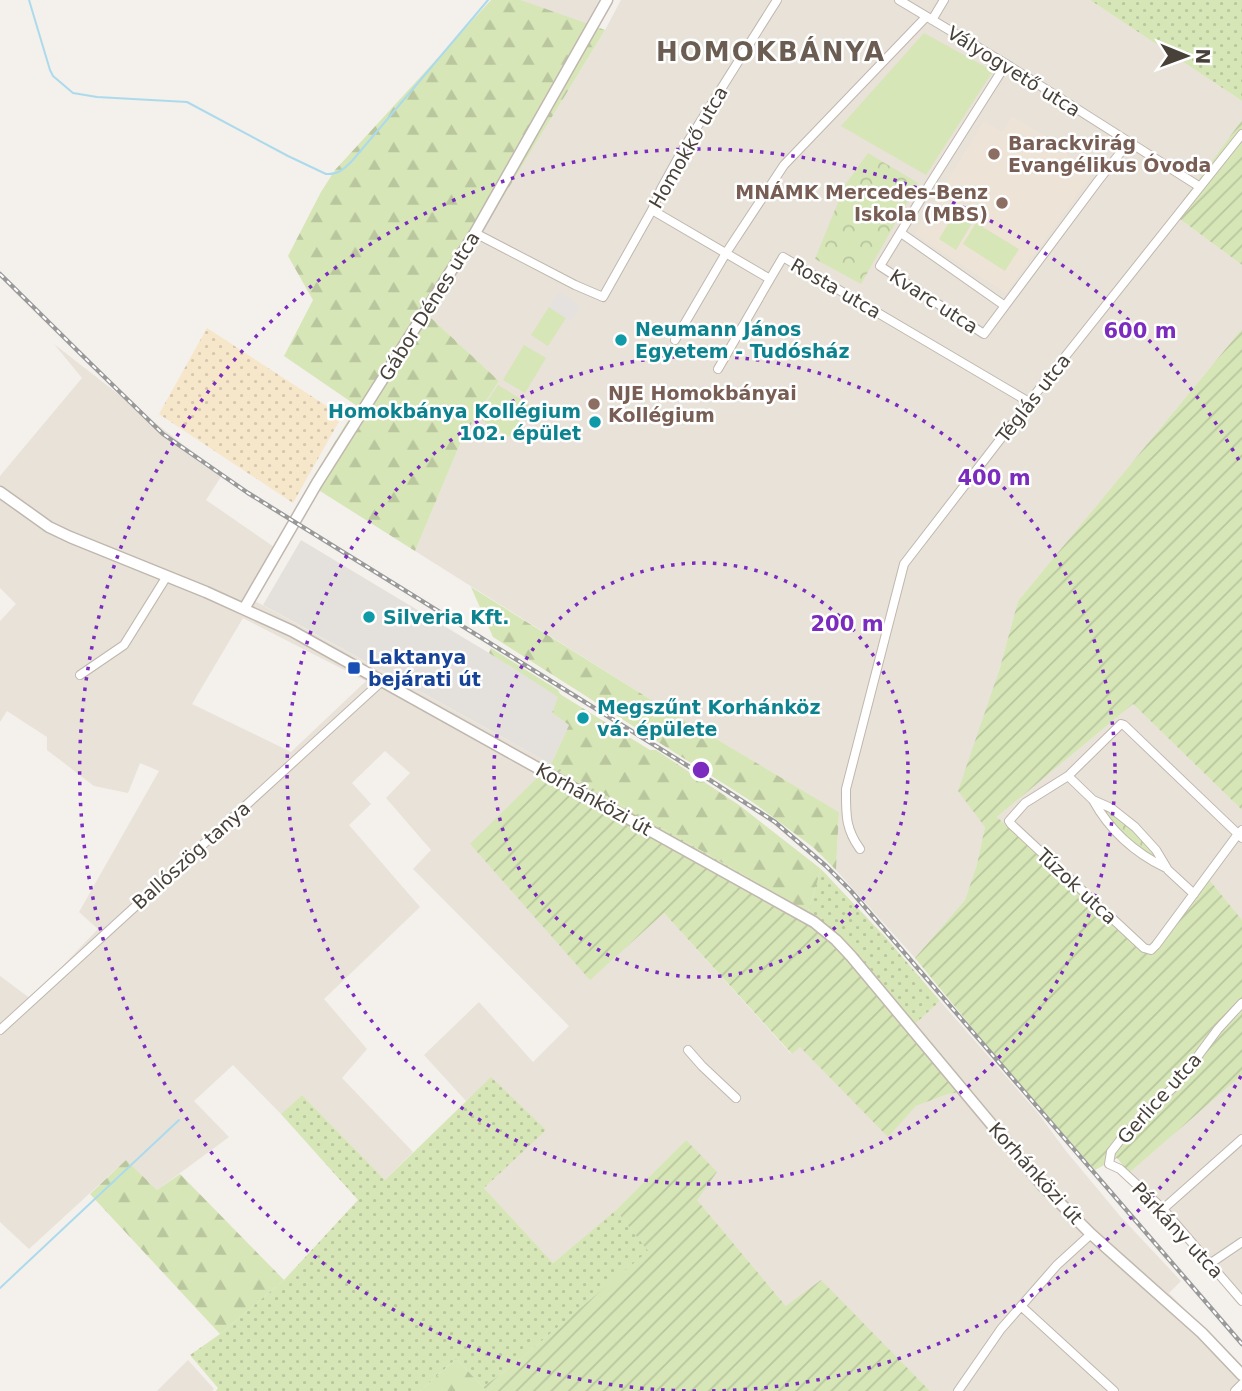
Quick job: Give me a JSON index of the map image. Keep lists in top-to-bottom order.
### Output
{
  "streets": {
    "street": [
      "Vályogvető utca",
      "Homokkő utca",
      "Rosta utca",
      "Kvarc utca",
      "Gábor Dénes utca",
      "Téglás utca",
      "Korhánközi út",
      "Ballószög tanya",
      "Túzok utca",
      "Gerlice utca",
      "Párkány utca"
    ]
  },
  "crossings": [
    ["Vályogvető utca", "Kvarc utca"],
    ["Vályogvető utca", "Téglás utca"],
    ["Homokkő utca", "Rosta utca"],
    ["Homokkő utca", "Gábor Dénes utca"],
    ["Rosta utca", "Téglás utca"],
    ["Gábor Dénes utca", "Korhánközi út"],
    ["Korhánközi út", "Ballószög tanya"],
    ["Gerlice utca", "Párkány utca"]
  ],
  "districts": ["HOMOKBÁNYA"],
  "places": {
    "other": [
      "Barackvirág Evangélikus Óvoda",
      "MNÁMK Mercedes-Benz Iskola (MBS)",
      "Neumann János Egyetem - Tudósház",
      "NJE Homokbányai Kollégium",
      "Homokbánya Kollégium 102. épület",
      "Silveria Kft.",
      "Megszűnt Korhánköz vá. épülete"
    ],
    "transit": ["Laktanya bejárati út"]
  },
  "north": "right",
  "rings": ["600 m", "400 m", "200 m"]
}
